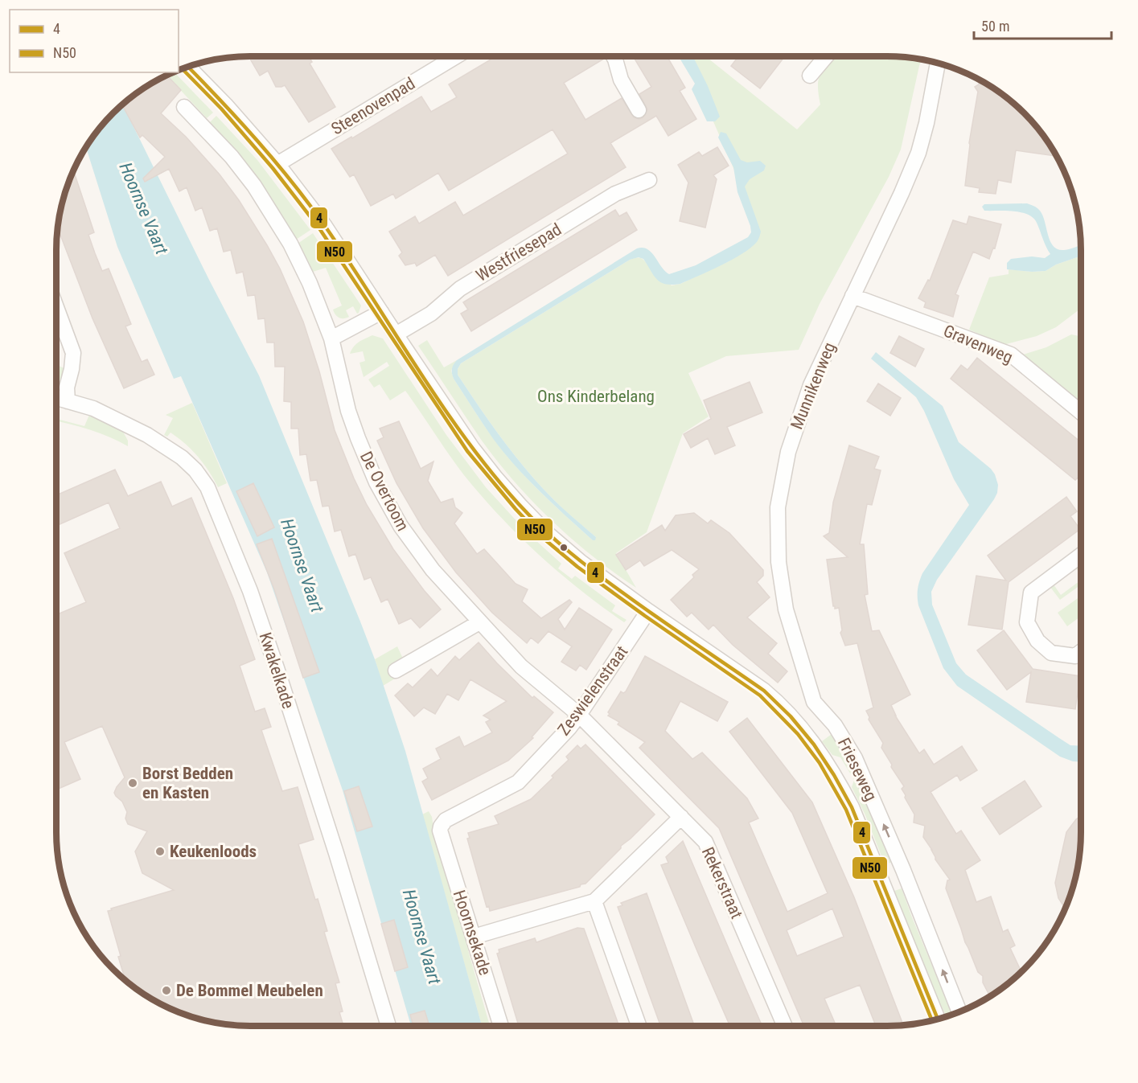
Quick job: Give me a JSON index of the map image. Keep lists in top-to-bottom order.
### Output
{
  "streets": {
    "street": [
      "Steenovenpad",
      "Westfriesepad",
      "Gravenweg",
      "Munnikenweg",
      "De Overtoom",
      "Kwakelkade",
      "Zeswielenstraat",
      "Frieseweg",
      "Rekerstraat",
      "Hoornsekade"
    ]
  },
  "crossings": [
    ["Steenovenpad", "Frieseweg"],
    ["Westfriesepad", "Frieseweg"],
    ["Gravenweg", "Munnikenweg"],
    ["Munnikenweg", "Frieseweg"],
    ["De Overtoom", "Zeswielenstraat"],
    ["De Overtoom", "Rekerstraat"],
    ["Zeswielenstraat", "Frieseweg"],
    ["Zeswielenstraat", "Rekerstraat"],
    ["Zeswielenstraat", "Hoornsekade"]
  ],
  "water": ["Hoornse Vaart"],
  "parks": ["Ons Kinderbelang"],
  "places": ["Borst Bedden en Kasten", "Keukenloods", "De Bommel Meubelen"],
  "lines": ["transit line 4", "transit line N50"],
  "legend": ["4", "N50"],
  "scale_bar": "50 m"
}
